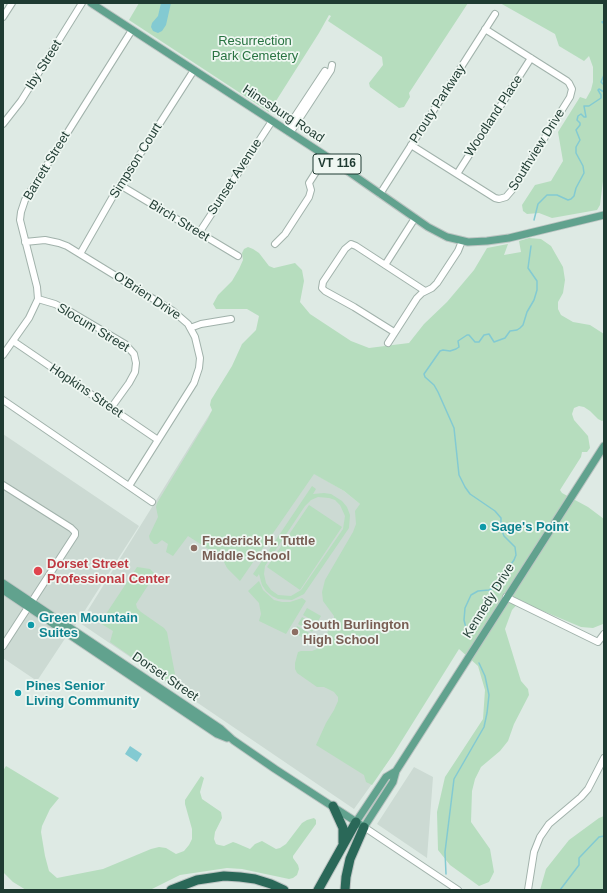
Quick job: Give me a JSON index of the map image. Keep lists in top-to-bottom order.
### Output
{
  "streets": {
    "main road": [
      "Hinesburg Road",
      "VT 116",
      "Kennedy Drive",
      "Dorset Street"
    ],
    "street": [
      "Iby Street",
      "Prouty Parkway",
      "Woodland Place",
      "Southview Drive",
      "Simpson Court",
      "Barrett Street",
      "Sunset Avenue",
      "Birch Street",
      "O'Brien Drive",
      "Slocum Street",
      "Hopkins Street"
    ]
  },
  "crossings": [
    ["Prouty Parkway", "Hinesburg Road"],
    ["Prouty Parkway", "Southview Drive"],
    ["Hinesburg Road", "Simpson Court"],
    ["Hinesburg Road", "Barrett Street"],
    ["Hinesburg Road", "Sunset Avenue"],
    ["Woodland Place", "Southview Drive"],
    ["Simpson Court", "Birch Street"],
    ["Simpson Court", "O'Brien Drive"],
    ["Barrett Street", "O'Brien Drive"],
    ["Barrett Street", "Slocum Street"],
    ["Sunset Avenue", "Birch Street"],
    ["O'Brien Drive", "Hopkins Street"],
    ["Slocum Street", "Hopkins Street"],
    ["Kennedy Drive", "Dorset Street"]
  ],
  "parks": ["Resurrection Park Cemetery"],
  "places": [
    "Sage's Point",
    "Frederick H. Tuttle Middle School",
    "Dorset Street Professional Center",
    "Green Mountain Suites",
    "South Burlington High School",
    "Pines Senior Living Community"
  ]
}
